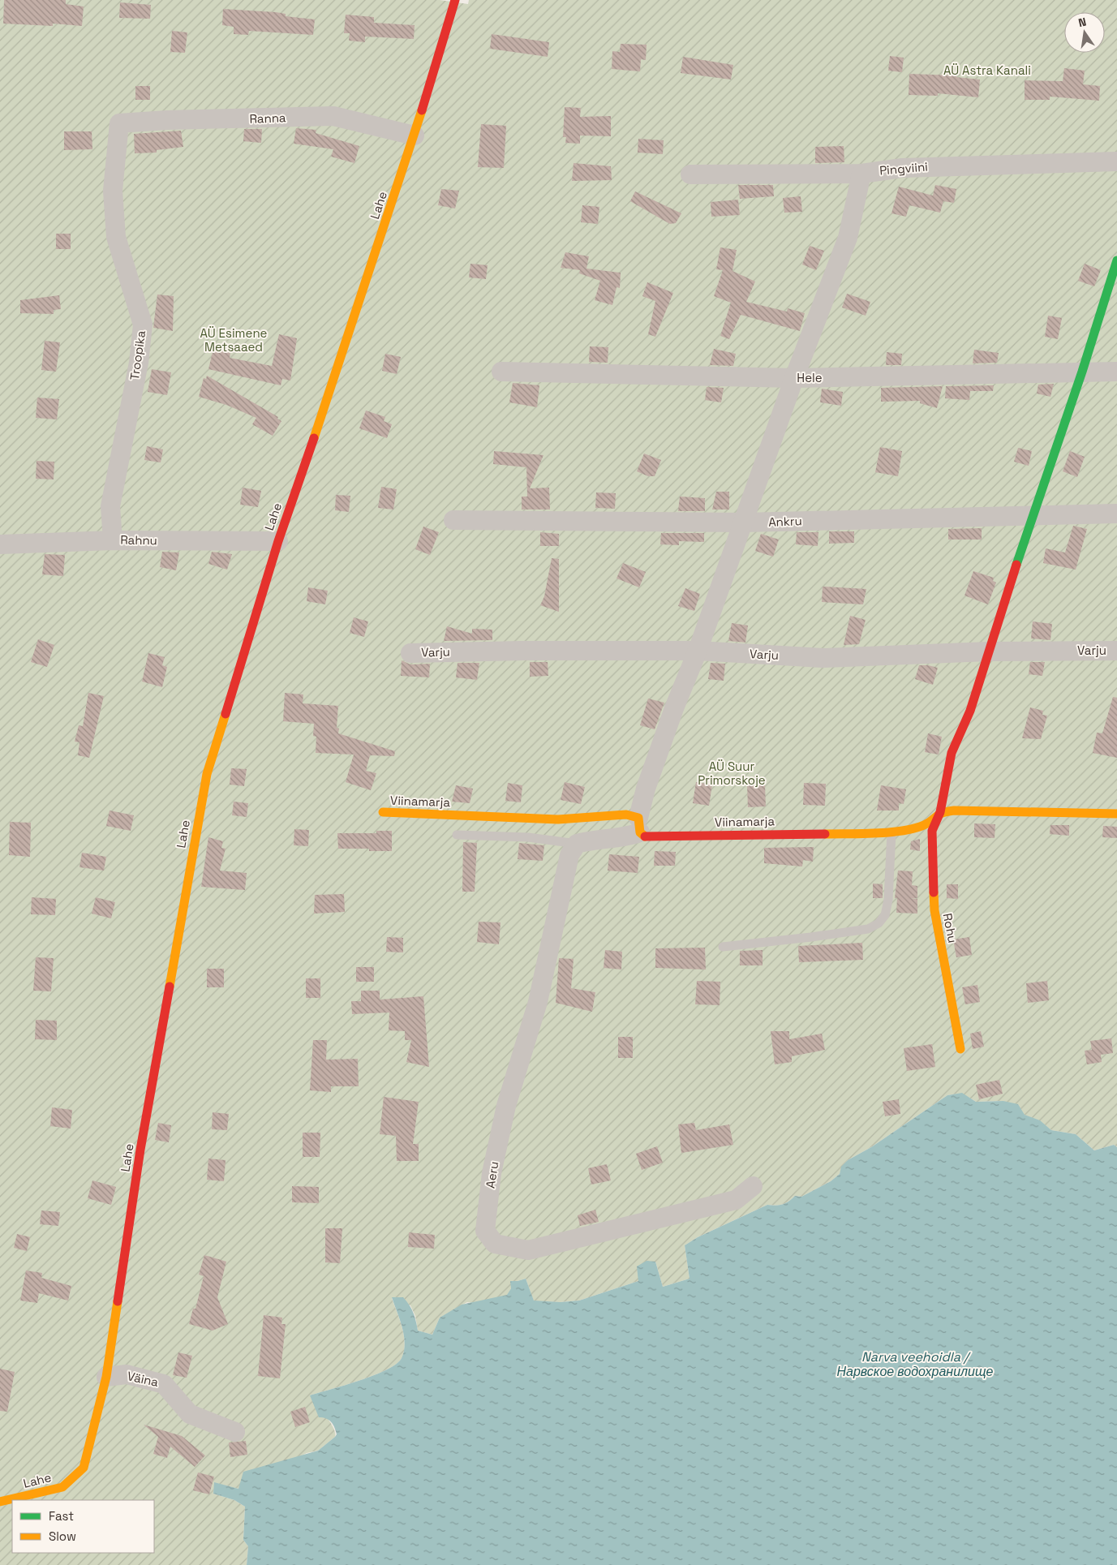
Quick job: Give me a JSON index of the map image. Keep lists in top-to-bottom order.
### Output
{
  "streets": {
    "street": [
      "Ranna",
      "Pingviini",
      "Lahe",
      "Troopika",
      "Hele",
      "Ankru",
      "Rahnu",
      "Varju",
      "Viinamarja",
      "Rohu",
      "Aeru",
      "Väina"
    ]
  },
  "crossings": [
    ["Ranna", "Lahe"],
    ["Ranna", "Troopika"],
    ["Lahe", "Rahnu"],
    ["Lahe", "Väina"],
    ["Troopika", "Rahnu"],
    ["Hele", "Rohu"],
    ["Ankru", "Rohu"],
    ["Varju", "Rohu"],
    ["Viinamarja", "Rohu"]
  ],
  "water": ["Narva veehoidla / Нарвское водохранилище"],
  "parks": ["AÜ Astra Kanali", "AÜ Esimene Metsaaed", "AÜ Suur Primorskoje"],
  "legend": ["Fast", "Slow"],
  "north": "top"
}
